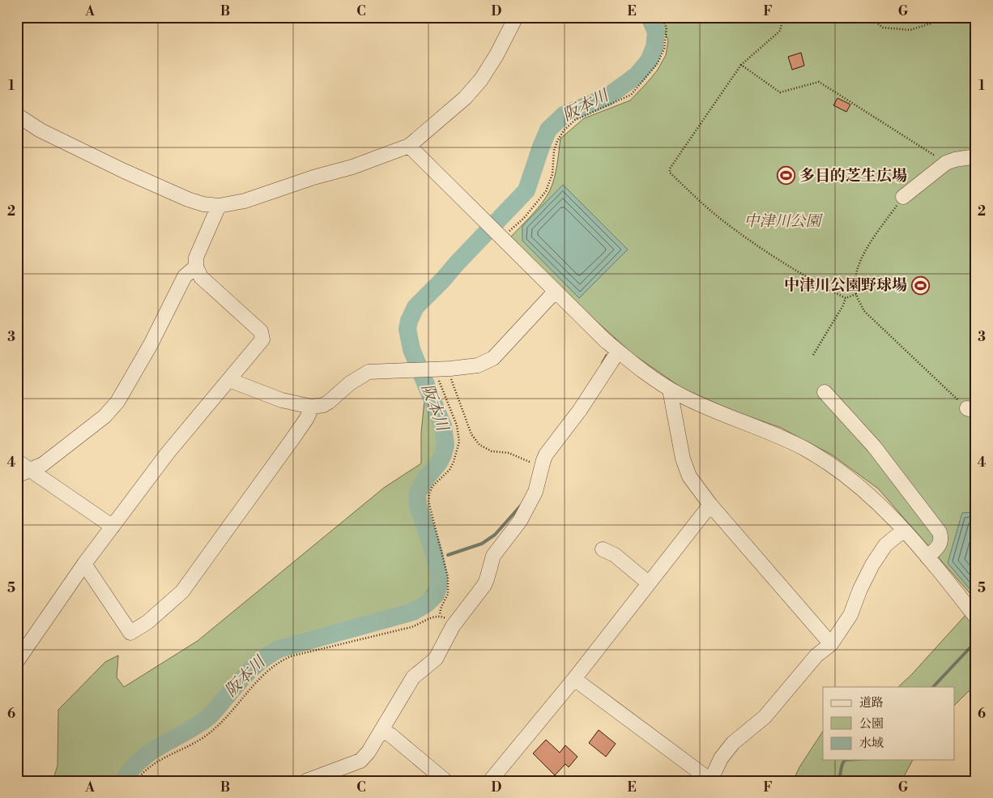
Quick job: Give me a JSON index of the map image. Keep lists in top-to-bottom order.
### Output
{
  "water": ["阪本川"],
  "parks": ["中津川公園"],
  "places": {
    "sports": ["多目的芝生広場", "中津川公園野球場"]
  },
  "legend": ["道路", "公園", "水域"],
  "grid": {
    "columns": [
      "A",
      "B",
      "C",
      "D",
      "E",
      "F",
      "G"
    ],
    "rows": [
      "1",
      "2",
      "3",
      "4",
      "5",
      "6"
    ]
  }
}
